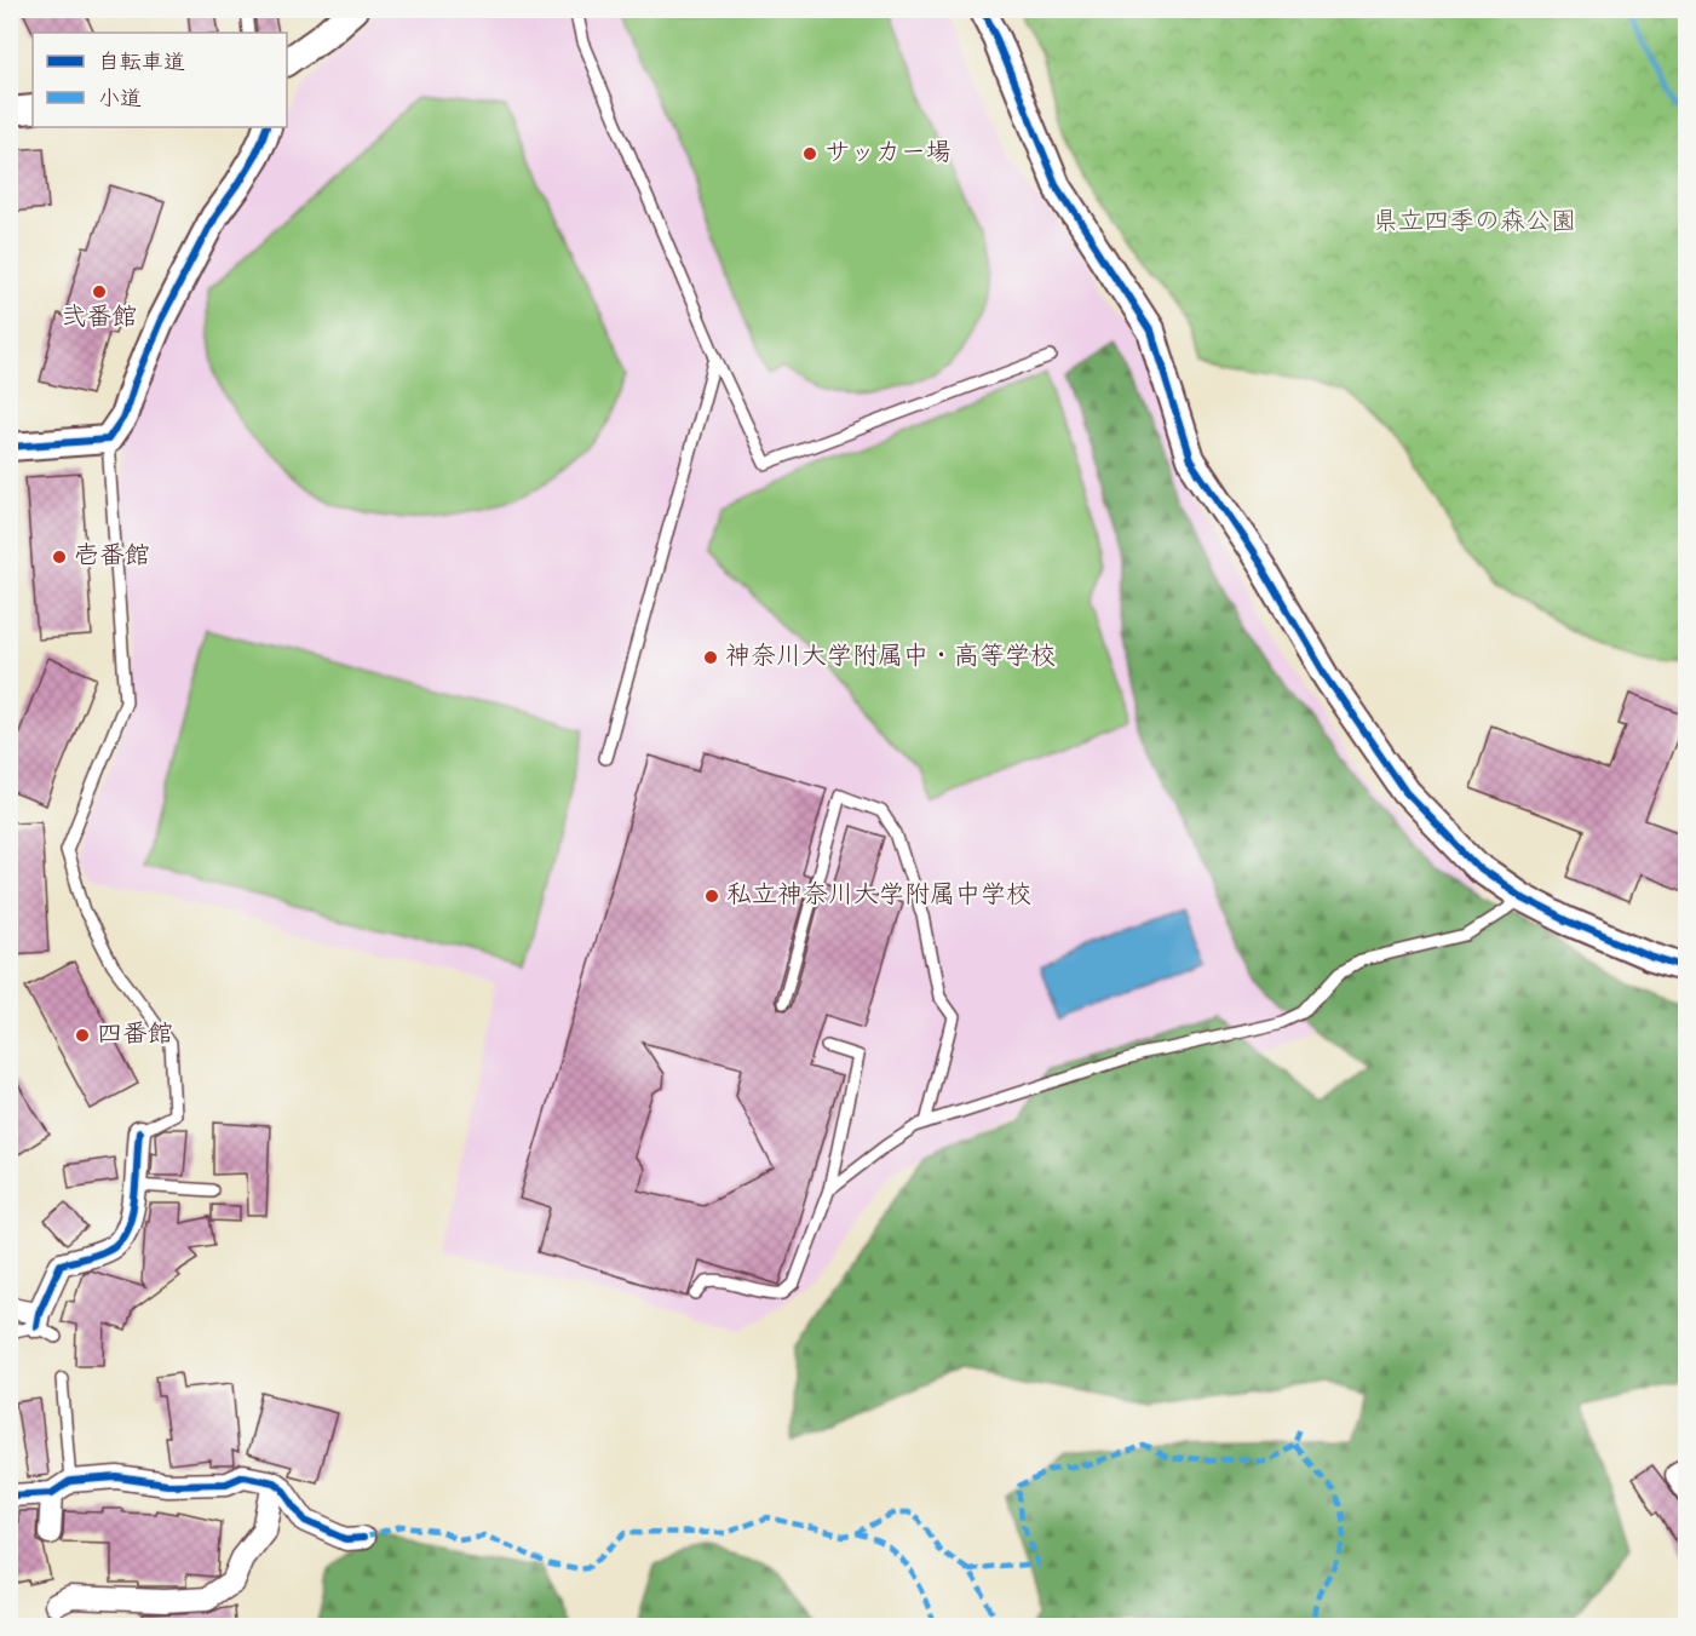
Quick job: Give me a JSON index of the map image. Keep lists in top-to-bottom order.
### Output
{
  "parks": ["県立四季の森公園"],
  "places": [
    "サッカー場",
    "弐番館",
    "壱番館",
    "神奈川大学附属中・高等学校",
    "私立神奈川大学附属中学校",
    "四番館"
  ],
  "legend": ["自転車道", "小道"]
}
